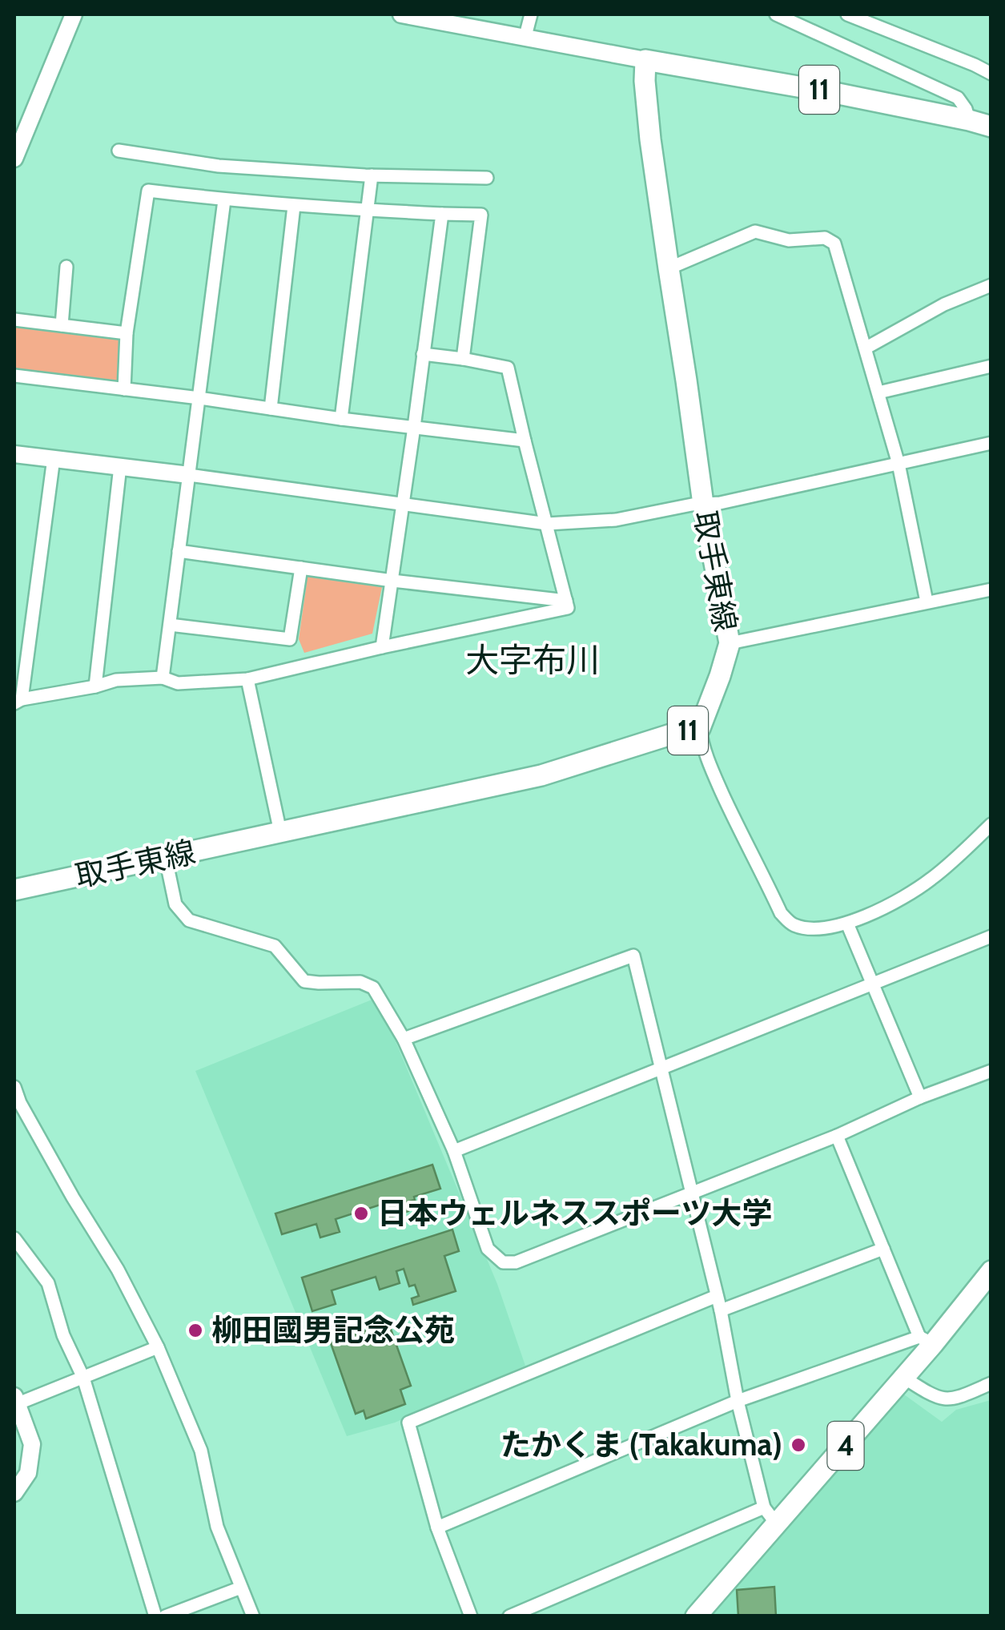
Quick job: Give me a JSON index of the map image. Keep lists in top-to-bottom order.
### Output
{
  "streets": {
    "main road": ["11", "取手東線", "4"]
  },
  "crossings": [
    ["11", "取手東線"]
  ],
  "districts": ["大字布川"],
  "places": ["日本ウェルネススポーツ大学", "柳田國男記念公苑", "たかくま (Takakuma)"]
}
